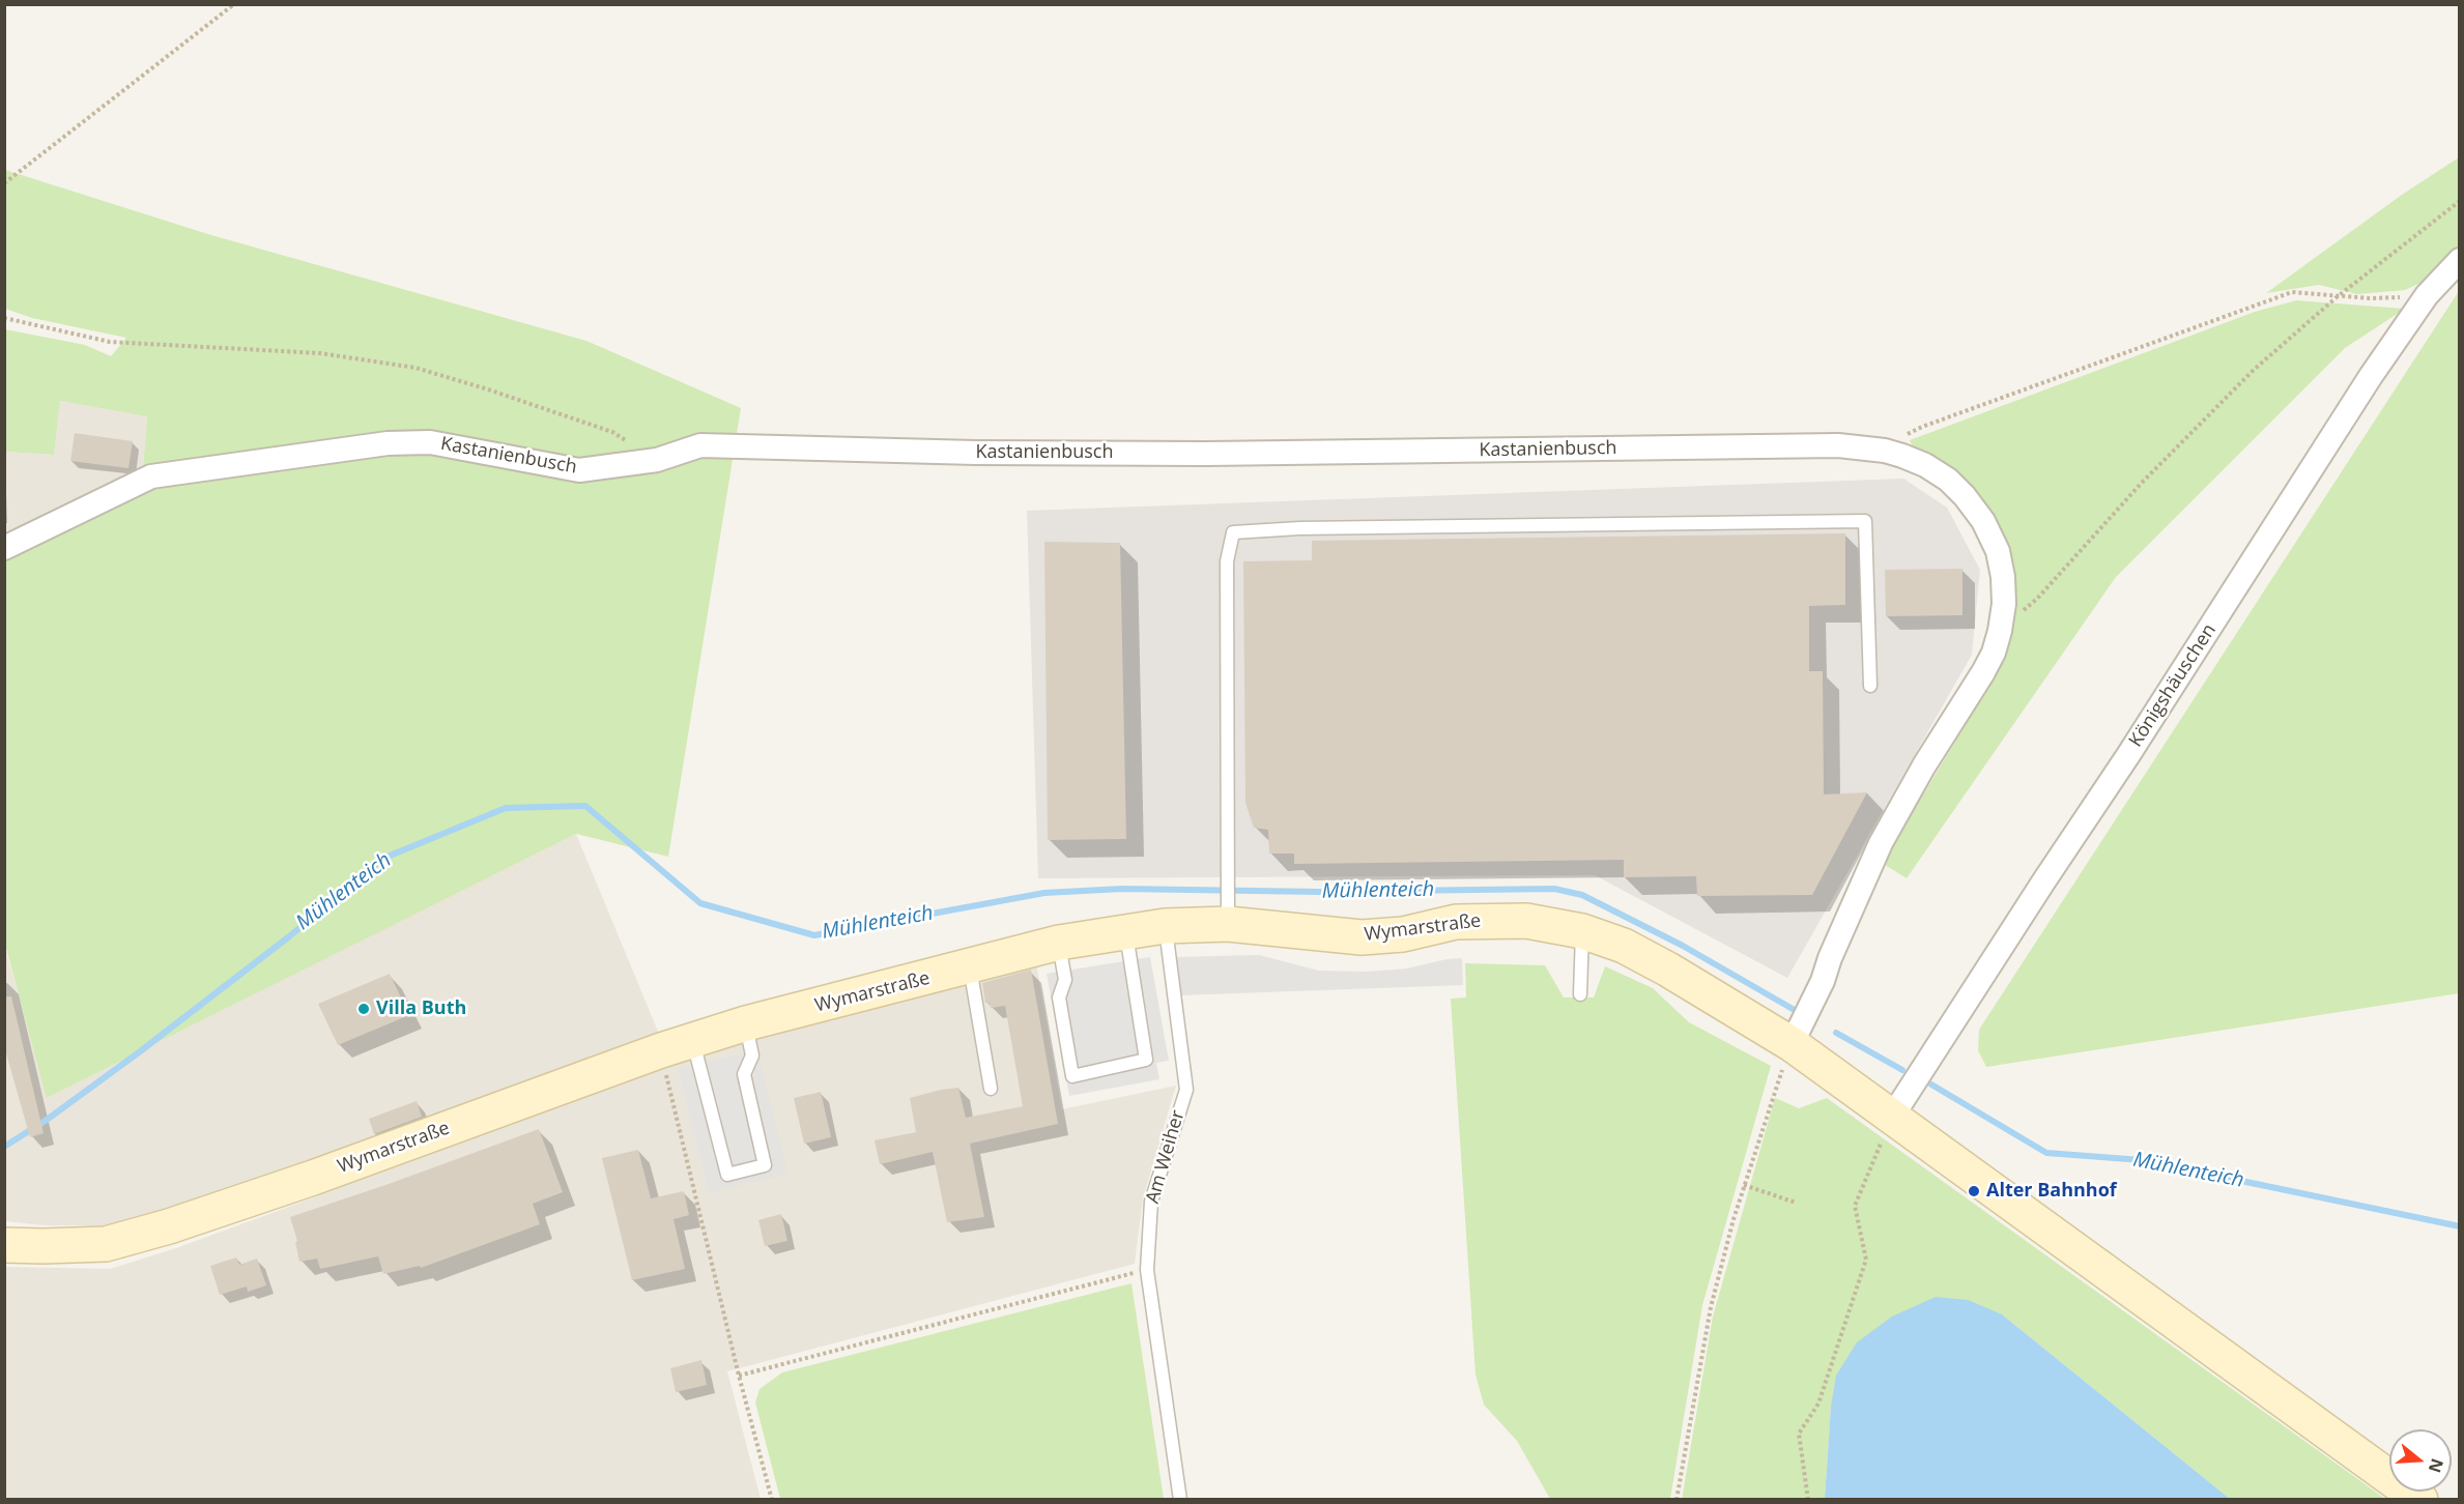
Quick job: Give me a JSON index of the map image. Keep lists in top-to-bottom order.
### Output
{
  "streets": {
    "main road": ["Wymarstraße"],
    "street": ["Kastanienbusch", "Königshäuschen"],
    "lane": ["Am Weiher"]
  },
  "crossings": [
    ["Kastanienbusch", "Wymarstraße"],
    ["Königshäuschen", "Wymarstraße"],
    ["Wymarstraße", "Am Weiher"]
  ],
  "water": ["Mühlenteich"],
  "places": ["Villa Buth", "Alter Bahnhof"],
  "north": "right"
}
